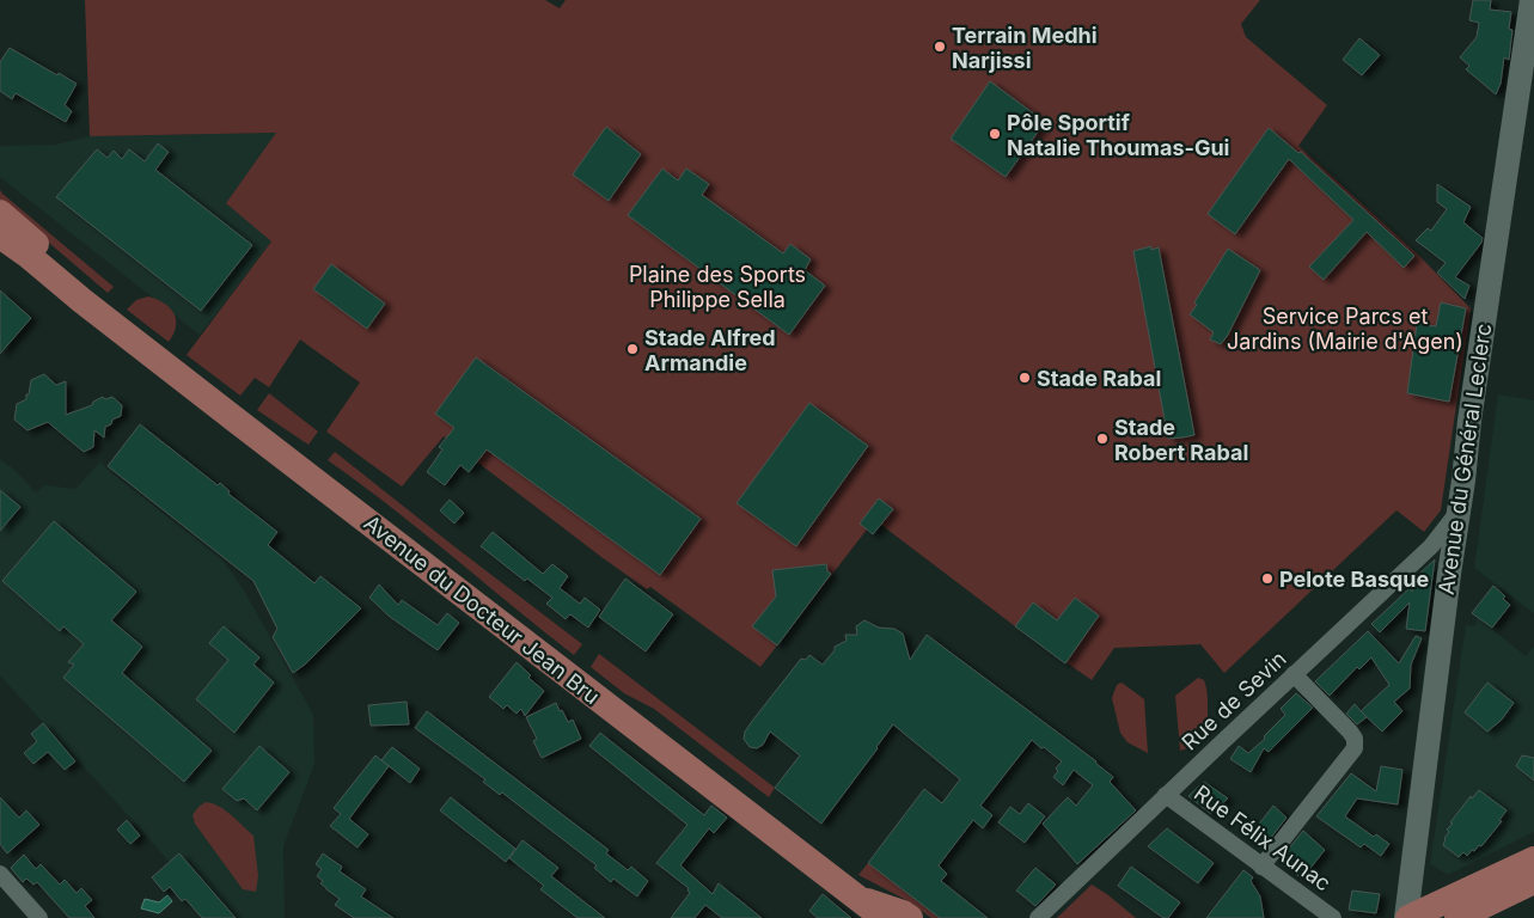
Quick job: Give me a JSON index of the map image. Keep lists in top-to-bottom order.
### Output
{
  "streets": {
    "main road": ["Avenue du Docteur Jean Bru"],
    "street": ["Avenue du Général Leclerc", "Rue de Sevin", "Rue Félix Aunac"]
  },
  "crossings": [
    ["Avenue du Général Leclerc", "Rue de Sevin"],
    ["Rue de Sevin", "Rue Félix Aunac"]
  ],
  "parks": ["Plaine des Sports Philippe Sella", "Service Parcs et Jardins (Mairie d'Agen)"],
  "places": [
    "Terrain Medhi Narjissi",
    "Pôle Sportif Natalie Thoumas-Gui",
    "Stade Alfred Armandie",
    "Stade Rabal",
    "Stade Robert Rabal",
    "Pelote Basque"
  ]
}
